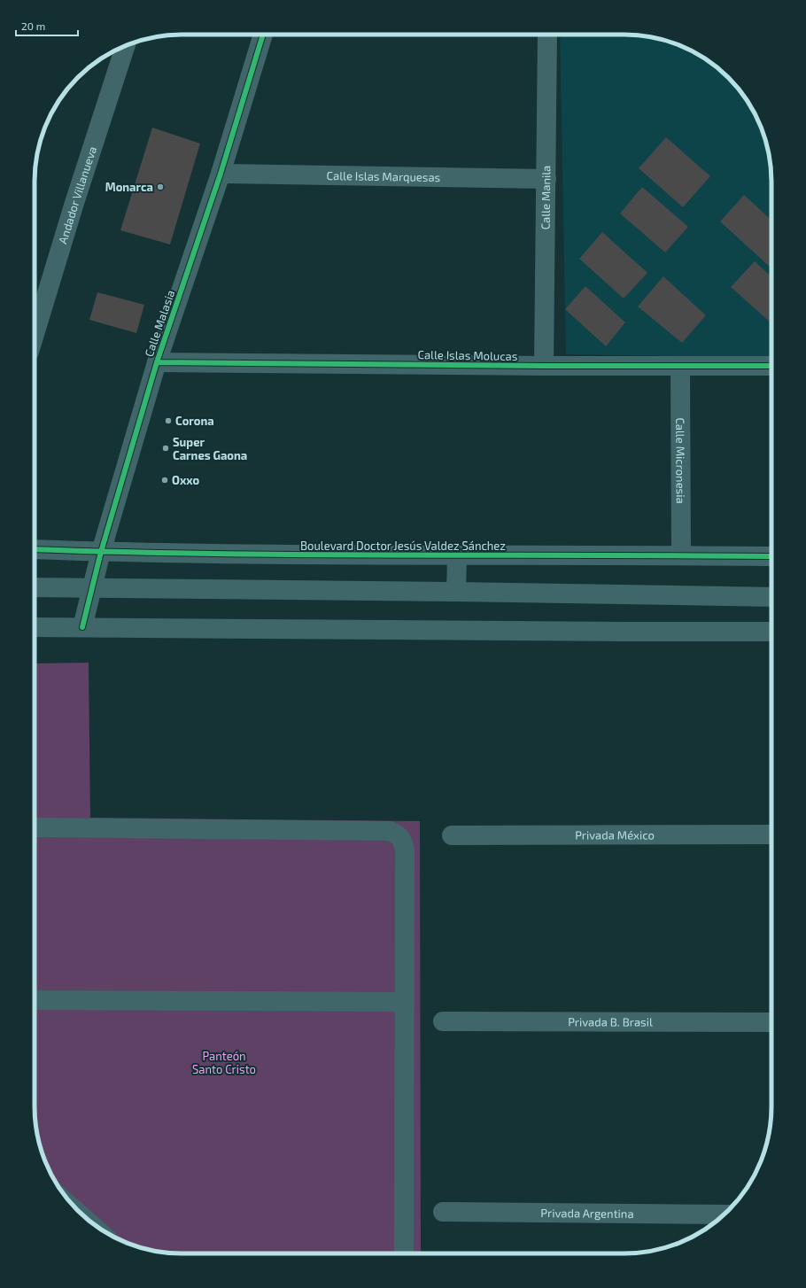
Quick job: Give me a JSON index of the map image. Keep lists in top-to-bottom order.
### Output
{
  "streets": {
    "street": [
      "Calle Islas Marquesas",
      "Andador Villanueva",
      "Calle Manila",
      "Calle Malasia",
      "Calle Islas Molucas",
      "Calle Micronesia",
      "Boulevard Doctor Jesús Valdez Sánchez",
      "Privada México",
      "Privada B. Brasil",
      "Privada Argentina"
    ]
  },
  "crossings": [
    ["Calle Islas Marquesas", "Calle Manila"],
    ["Calle Islas Marquesas", "Calle Malasia"],
    ["Calle Manila", "Calle Islas Molucas"],
    ["Calle Malasia", "Calle Islas Molucas"],
    ["Calle Malasia", "Boulevard Doctor Jesús Valdez Sánchez"],
    ["Calle Islas Molucas", "Calle Micronesia"],
    ["Calle Micronesia", "Boulevard Doctor Jesús Valdez Sánchez"]
  ],
  "parks": ["Panteón Santo Cristo"],
  "places": [
    "Monarca",
    "Corona",
    "Super Carnes Gaona",
    "Oxxo"
  ],
  "scale_bar": "20 m"
}
